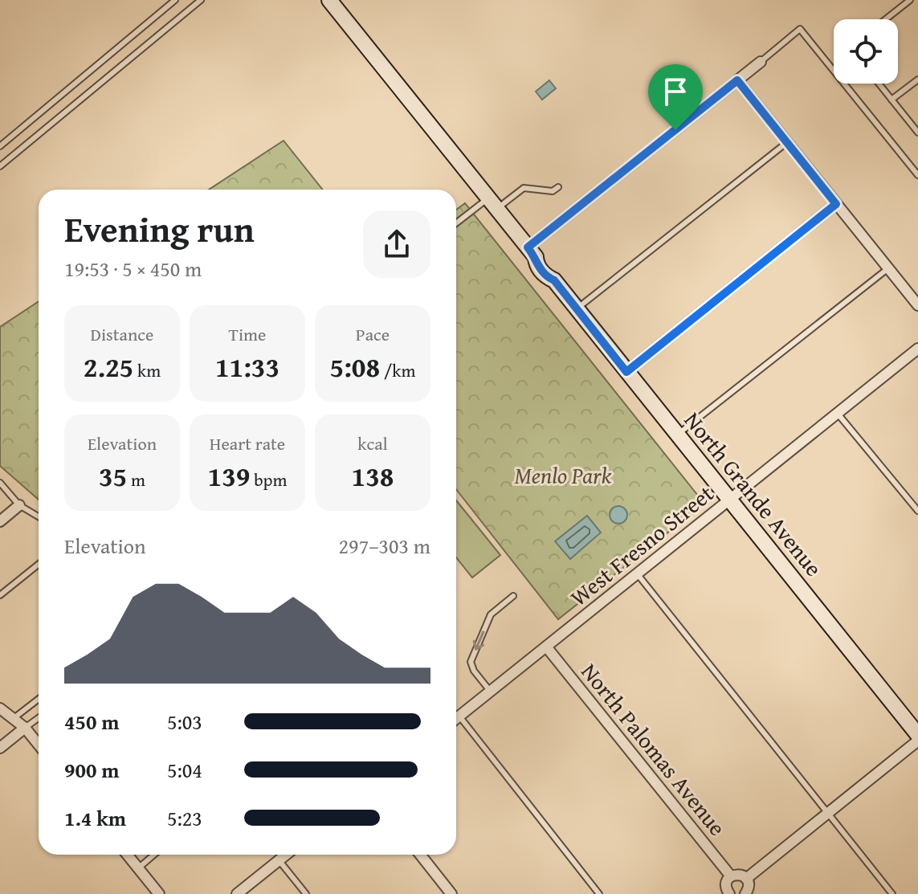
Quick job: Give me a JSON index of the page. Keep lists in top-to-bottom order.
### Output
{
  "streets": {
    "main road": ["North Grande Avenue"],
    "street": ["West Fresno Street", "North Palomas Avenue"]
  },
  "crossings": [
    ["North Grande Avenue", "West Fresno Street"],
    ["West Fresno Street", "North Palomas Avenue"]
  ],
  "parks": ["Menlo Park"],
  "page": {
    "heading": ["Evening run", "19:53 · 5 × 450 m"],
    "stats": [
      ["Distance", "2.25 km"],
      ["Time", "11:33"],
      ["Pace", "5:08 /km"],
      ["Elevation", "35 m"],
      ["Heart rate", "139 bpm"],
      ["kcal", "138"]
    ],
    "chart": ["Elevation", "297–303 m"],
    "list": [
      {
        "name": "450 m",
        "note": "5:03"
      },
      {
        "name": "900 m",
        "note": "5:04"
      },
      {
        "name": "1.4 km",
        "note": "5:23"
      }
    ]
  }
}
